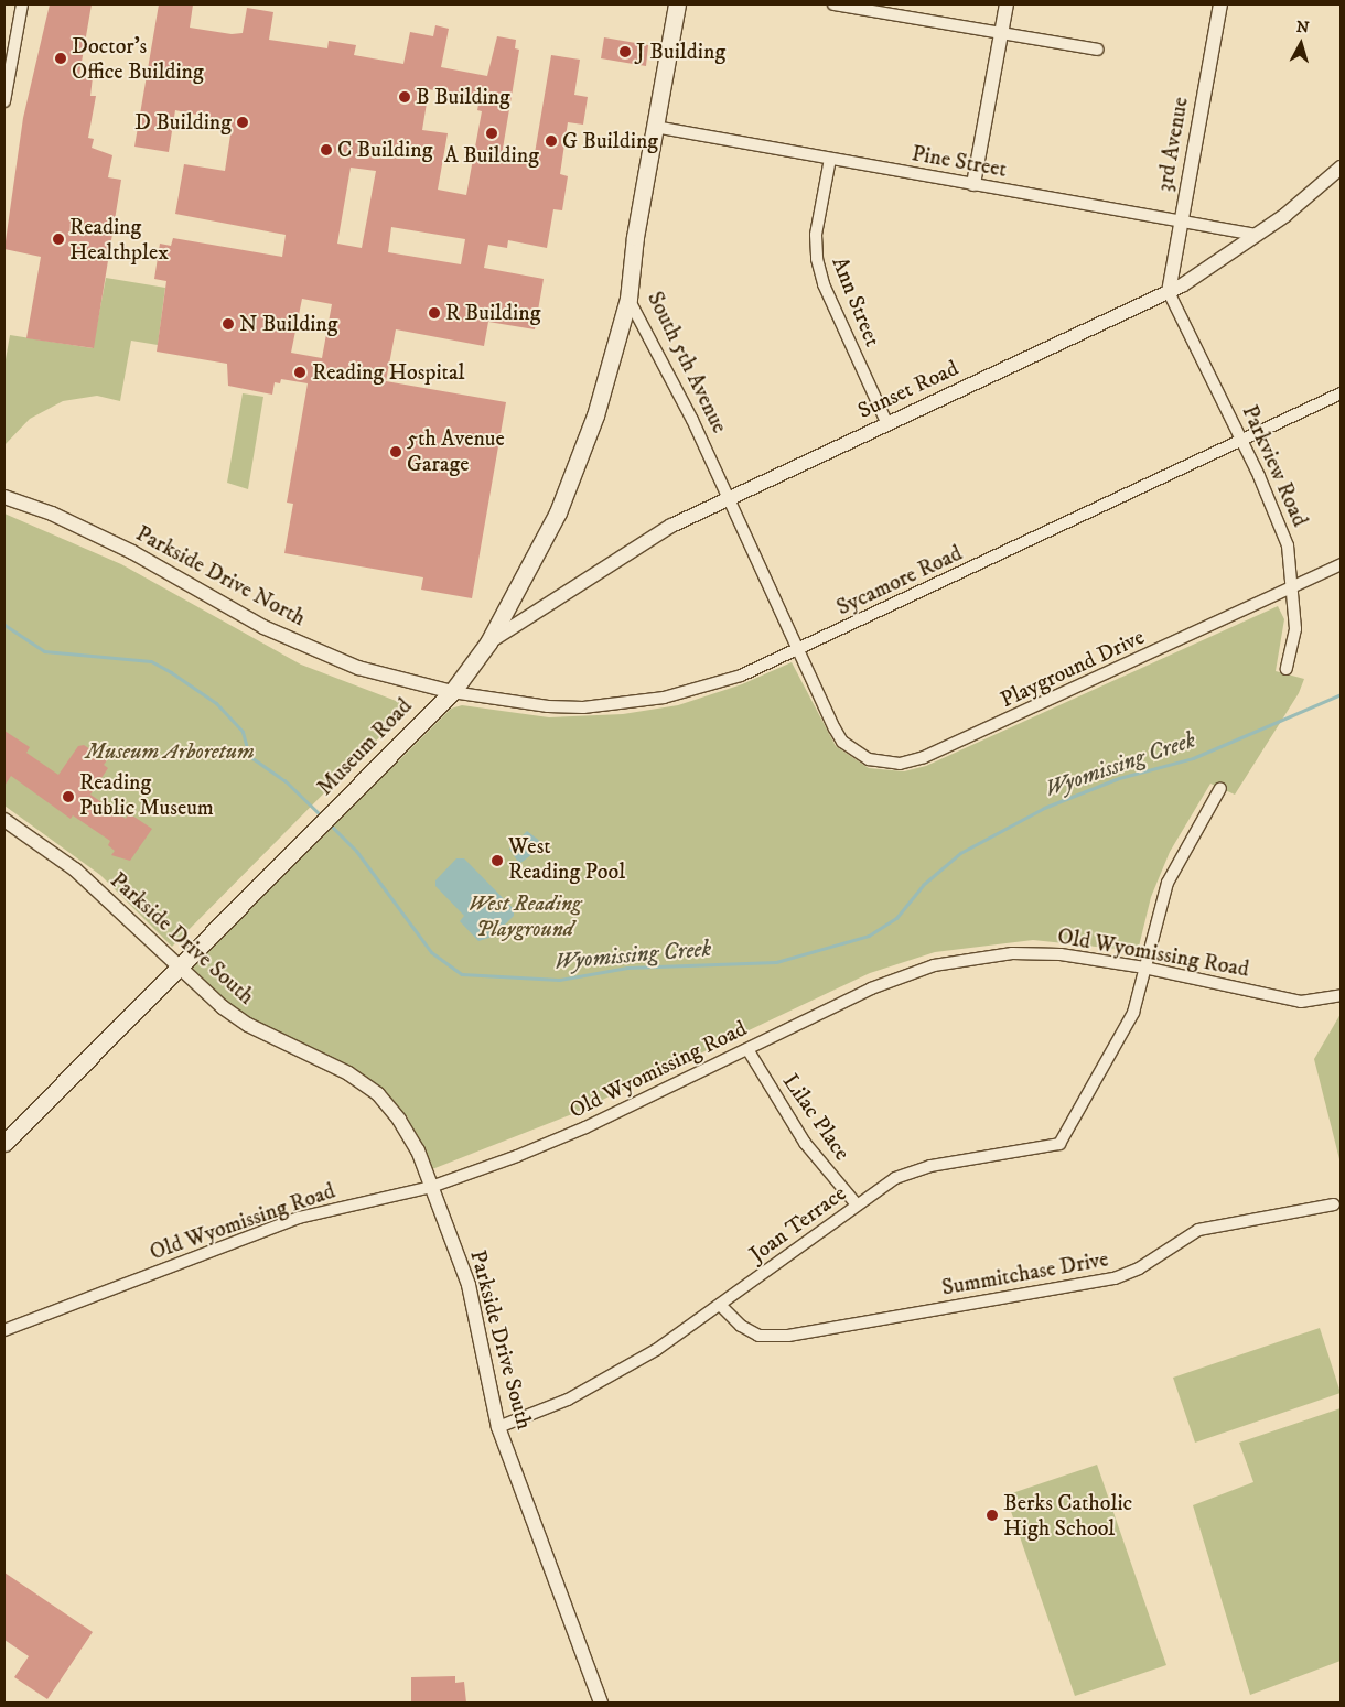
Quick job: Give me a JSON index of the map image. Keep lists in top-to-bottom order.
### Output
{
  "streets": {
    "main road": ["South 5th Avenue", "Museum Road"],
    "street": [
      "3rd Avenue",
      "Pine Street",
      "Ann Street",
      "Sunset Road",
      "Parkview Road",
      "Parkside Drive North",
      "Sycamore Road",
      "Playground Drive",
      "Parkside Drive South",
      "Old Wyomissing Road",
      "Lilac Place",
      "Joan Terrace",
      "Summitchase Drive"
    ]
  },
  "crossings": [
    ["3rd Avenue", "Pine Street"],
    ["3rd Avenue", "Sunset Road"],
    ["3rd Avenue", "Parkview Road"],
    ["Pine Street", "Ann Street"],
    ["Pine Street", "South 5th Avenue"],
    ["Pine Street", "Sunset Road"],
    ["Ann Street", "Sunset Road"],
    ["South 5th Avenue", "Sunset Road"],
    ["South 5th Avenue", "Sycamore Road"],
    ["South 5th Avenue", "Playground Drive"],
    ["South 5th Avenue", "Museum Road"],
    ["Sunset Road", "Parkview Road"],
    ["Sunset Road", "Museum Road"],
    ["Parkview Road", "Sycamore Road"],
    ["Parkview Road", "Playground Drive"],
    ["Parkside Drive North", "Sycamore Road"],
    ["Parkside Drive North", "Museum Road"],
    ["Sycamore Road", "Museum Road"],
    ["Museum Road", "Parkside Drive South"],
    ["Parkside Drive South", "Old Wyomissing Road"],
    ["Parkside Drive South", "Joan Terrace"],
    ["Old Wyomissing Road", "Lilac Place"],
    ["Old Wyomissing Road", "Joan Terrace"],
    ["Lilac Place", "Joan Terrace"],
    ["Joan Terrace", "Summitchase Drive"]
  ],
  "water": ["Wyomissing Creek"],
  "parks": ["Museum Arboretum", "West Reading Playground"],
  "places": [
    "J Building",
    "Doctor's Office Building",
    "B Building",
    "D Building",
    "A Building",
    "G Building",
    "C Building",
    "Reading Healthplex",
    "R Building",
    "N Building",
    "Reading Hospital",
    "5th Avenue Garage",
    "Reading Public Museum",
    "West Reading Pool",
    "Berks Catholic High School"
  ],
  "north": "top"
}
